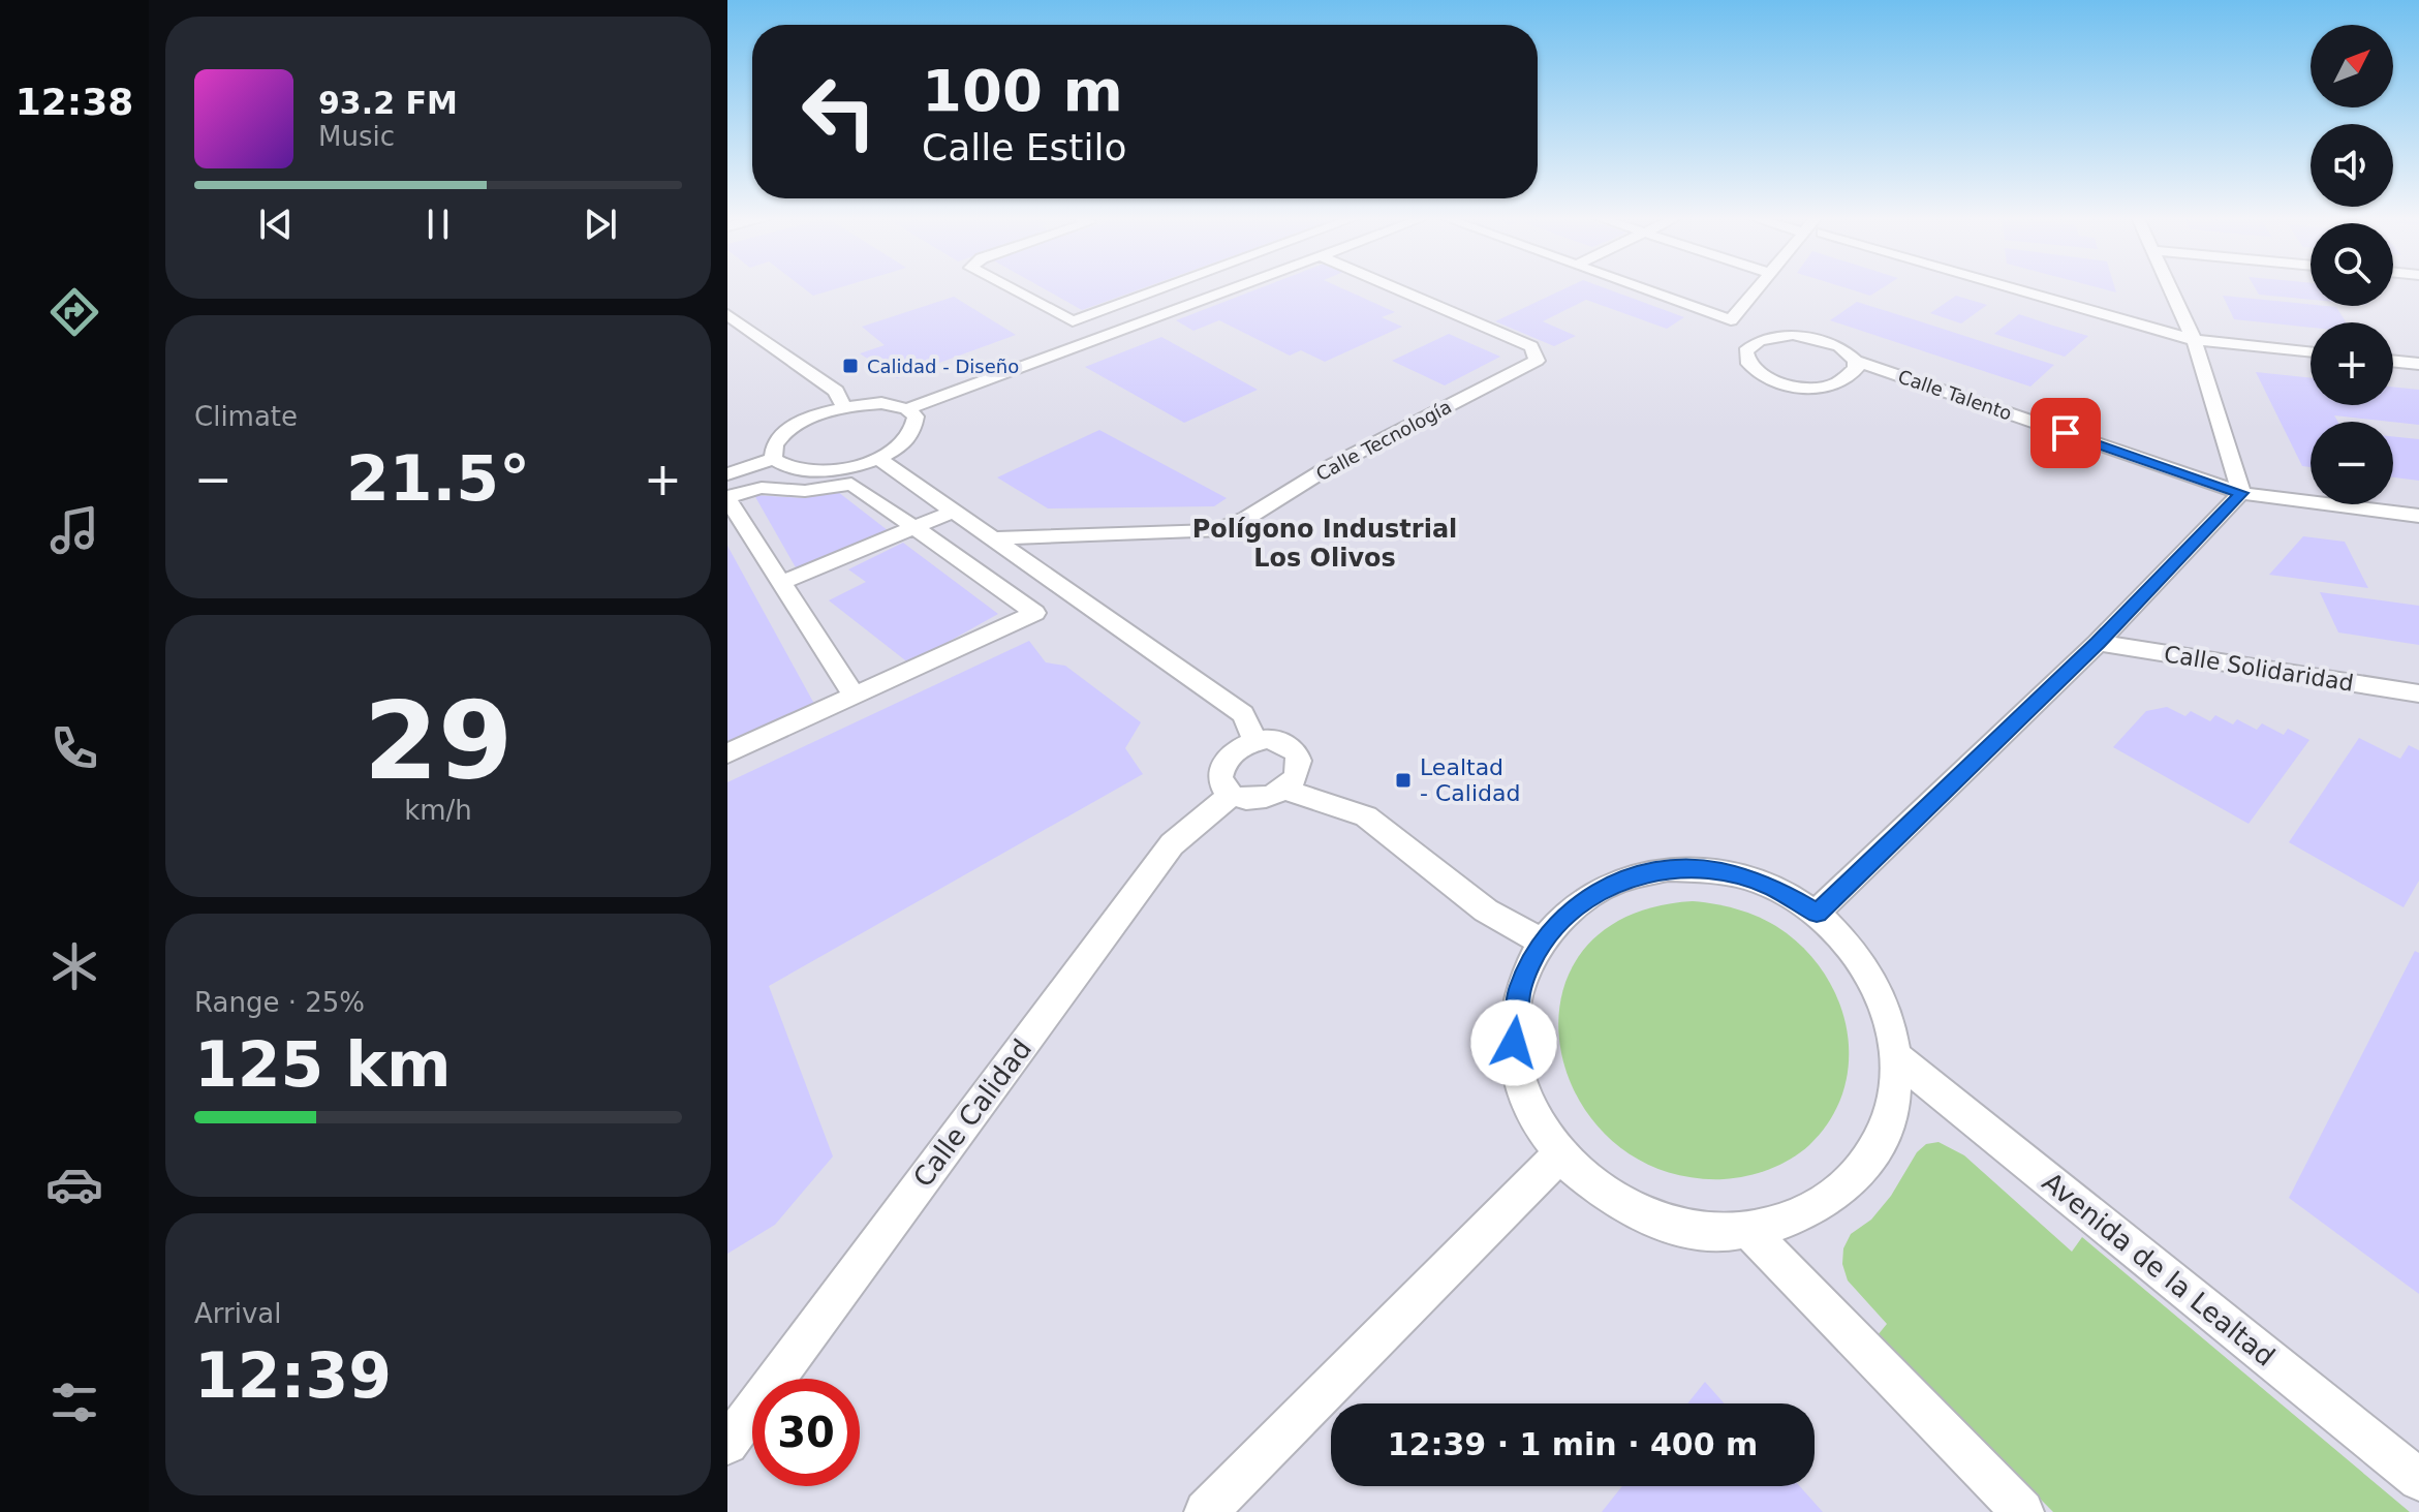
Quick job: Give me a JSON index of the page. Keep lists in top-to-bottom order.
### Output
{
  "streets": {
    "street": [
      "Calle Talento",
      "Calle Tecnología",
      "Calle Solidaridad",
      "Calle Calidad",
      "Avenida de la Lealtad"
    ]
  },
  "districts": ["Polígono Industrial Los Olivos"],
  "places": {
    "transit": ["Calidad - Diseño", "Lealtad - Calidad"]
  },
  "north": "top right",
  "page": {
    "tabs": "12:38",
    "map_buttons": ["+", "−"],
    "turn": ["100 m", "Calle Estilo"],
    "song": ["93.2 FM", "Music"],
    "tile": [
      "Climate",
      ["29", "km/h"],
      ["Range · 25%", "125 km"],
      ["Arrival", "12:39"]
    ],
    "heat": ["−", "21.5°", "+"],
    "limit": "30",
    "trip": "12:39 · 1 min · 400 m"
  }
}
